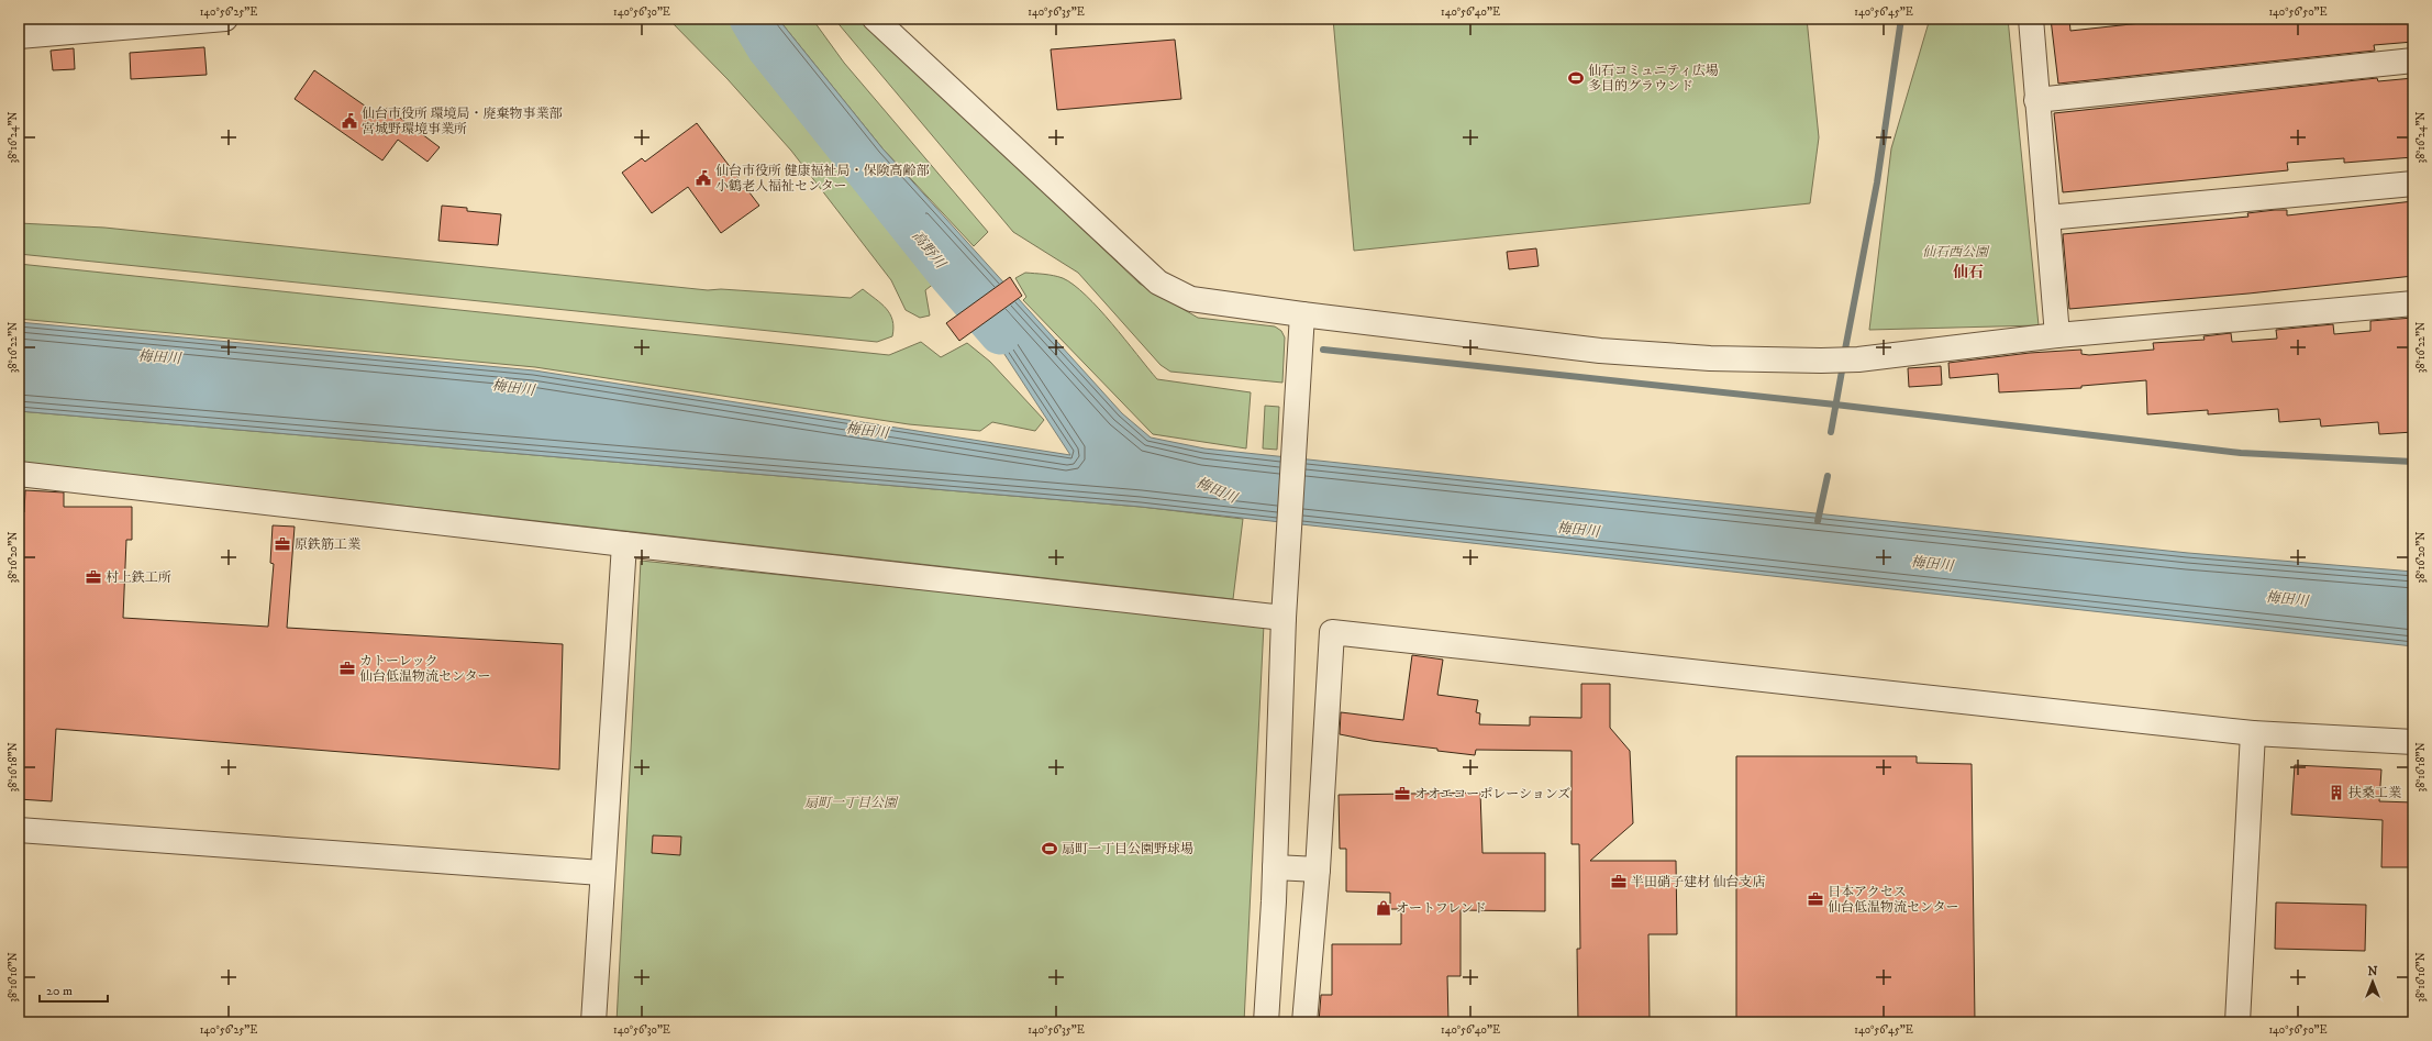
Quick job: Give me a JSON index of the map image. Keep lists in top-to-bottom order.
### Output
{
  "districts": ["仙石"],
  "water": ["高野川", "梅田川"],
  "parks": ["仙石西公園", "扇町一丁目公園"],
  "places": {
    "sports": ["仙石コミュニティ広場 多目的グラウンド", "扇町一丁目公園野球場"],
    "public building": ["仙台市役所 環境局・廃棄物事業部 宮城野環境事業所", "仙台市役所 健康福祉局・保険高齢部 小鶴老人福祉センター"],
    "office": [
      "原鉄筋工業",
      "村上鉄工所",
      "カトーレック 仙台低温物流センター",
      "オオエコーポレーションズ",
      "半田硝子建材 仙台支店",
      "日本アクセス 仙台低温物流センター"
    ],
    "building": ["扶桑工業"],
    "shop": ["オートフレンド"]
  },
  "scale_bar": "20 m",
  "north": "top",
  "coordinates": [
    "140°56'25\"E",
    "140°56'30\"E",
    "140°56'35\"E",
    "140°56'40\"E",
    "140°56'45\"E",
    "140°56'50\"E",
    "38°16'24\"N",
    "38°16'22\"N",
    "38°16'20\"N",
    "38°16'18\"N",
    "38°16'16\"N"
  ]
}
